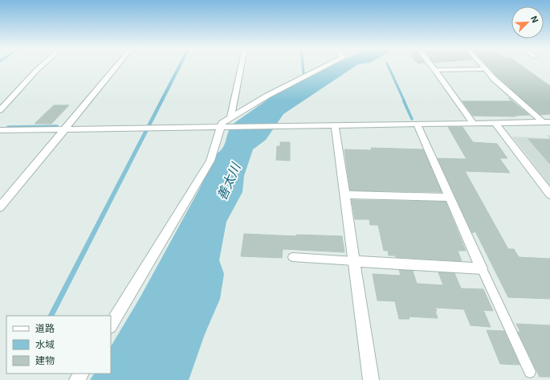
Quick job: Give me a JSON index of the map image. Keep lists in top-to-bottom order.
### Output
{
  "water": ["善太川"],
  "legend": ["道路", "水域", "建物"],
  "north": "top right"
}
